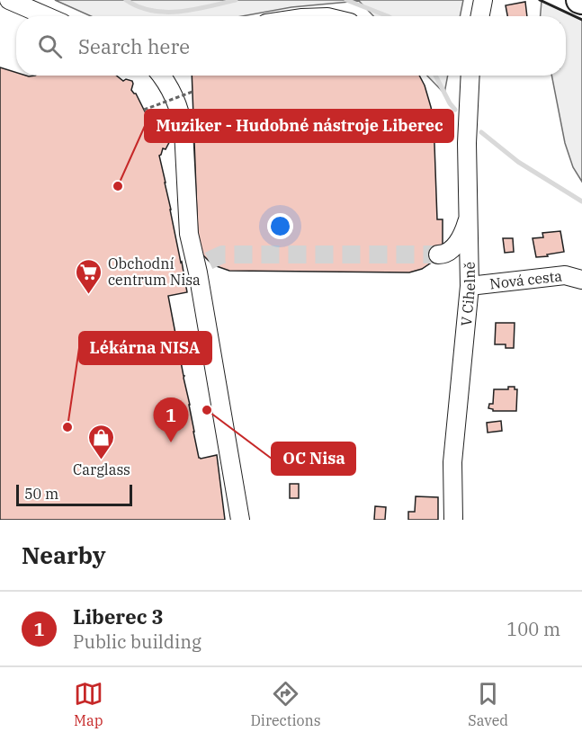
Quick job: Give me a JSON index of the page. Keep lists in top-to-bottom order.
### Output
{
  "streets": {
    "street": ["Nová cesta", "V Cihelně"]
  },
  "crossings": [
    ["Nová cesta", "V Cihelně"]
  ],
  "places": {
    "other": ["Muziker - Hudobné nástroje Liberec", "OC Nisa", "Lékárna NISA"],
    "supermarket": ["Obchodní centrum Nisa"],
    "shop": ["Carglass"]
  },
  "scale_bar": "50 m",
  "page": {
    "search": "Search here",
    "pins": "1",
    "scale": "50 m",
    "heading": "Nearby",
    "list": [
      {
        "mark": "1",
        "name": "Liberec 3",
        "note": "Public building",
        "value": "100 m"
      }
    ],
    "nav": ["Map", "Directions", "Saved"]
  }
}
